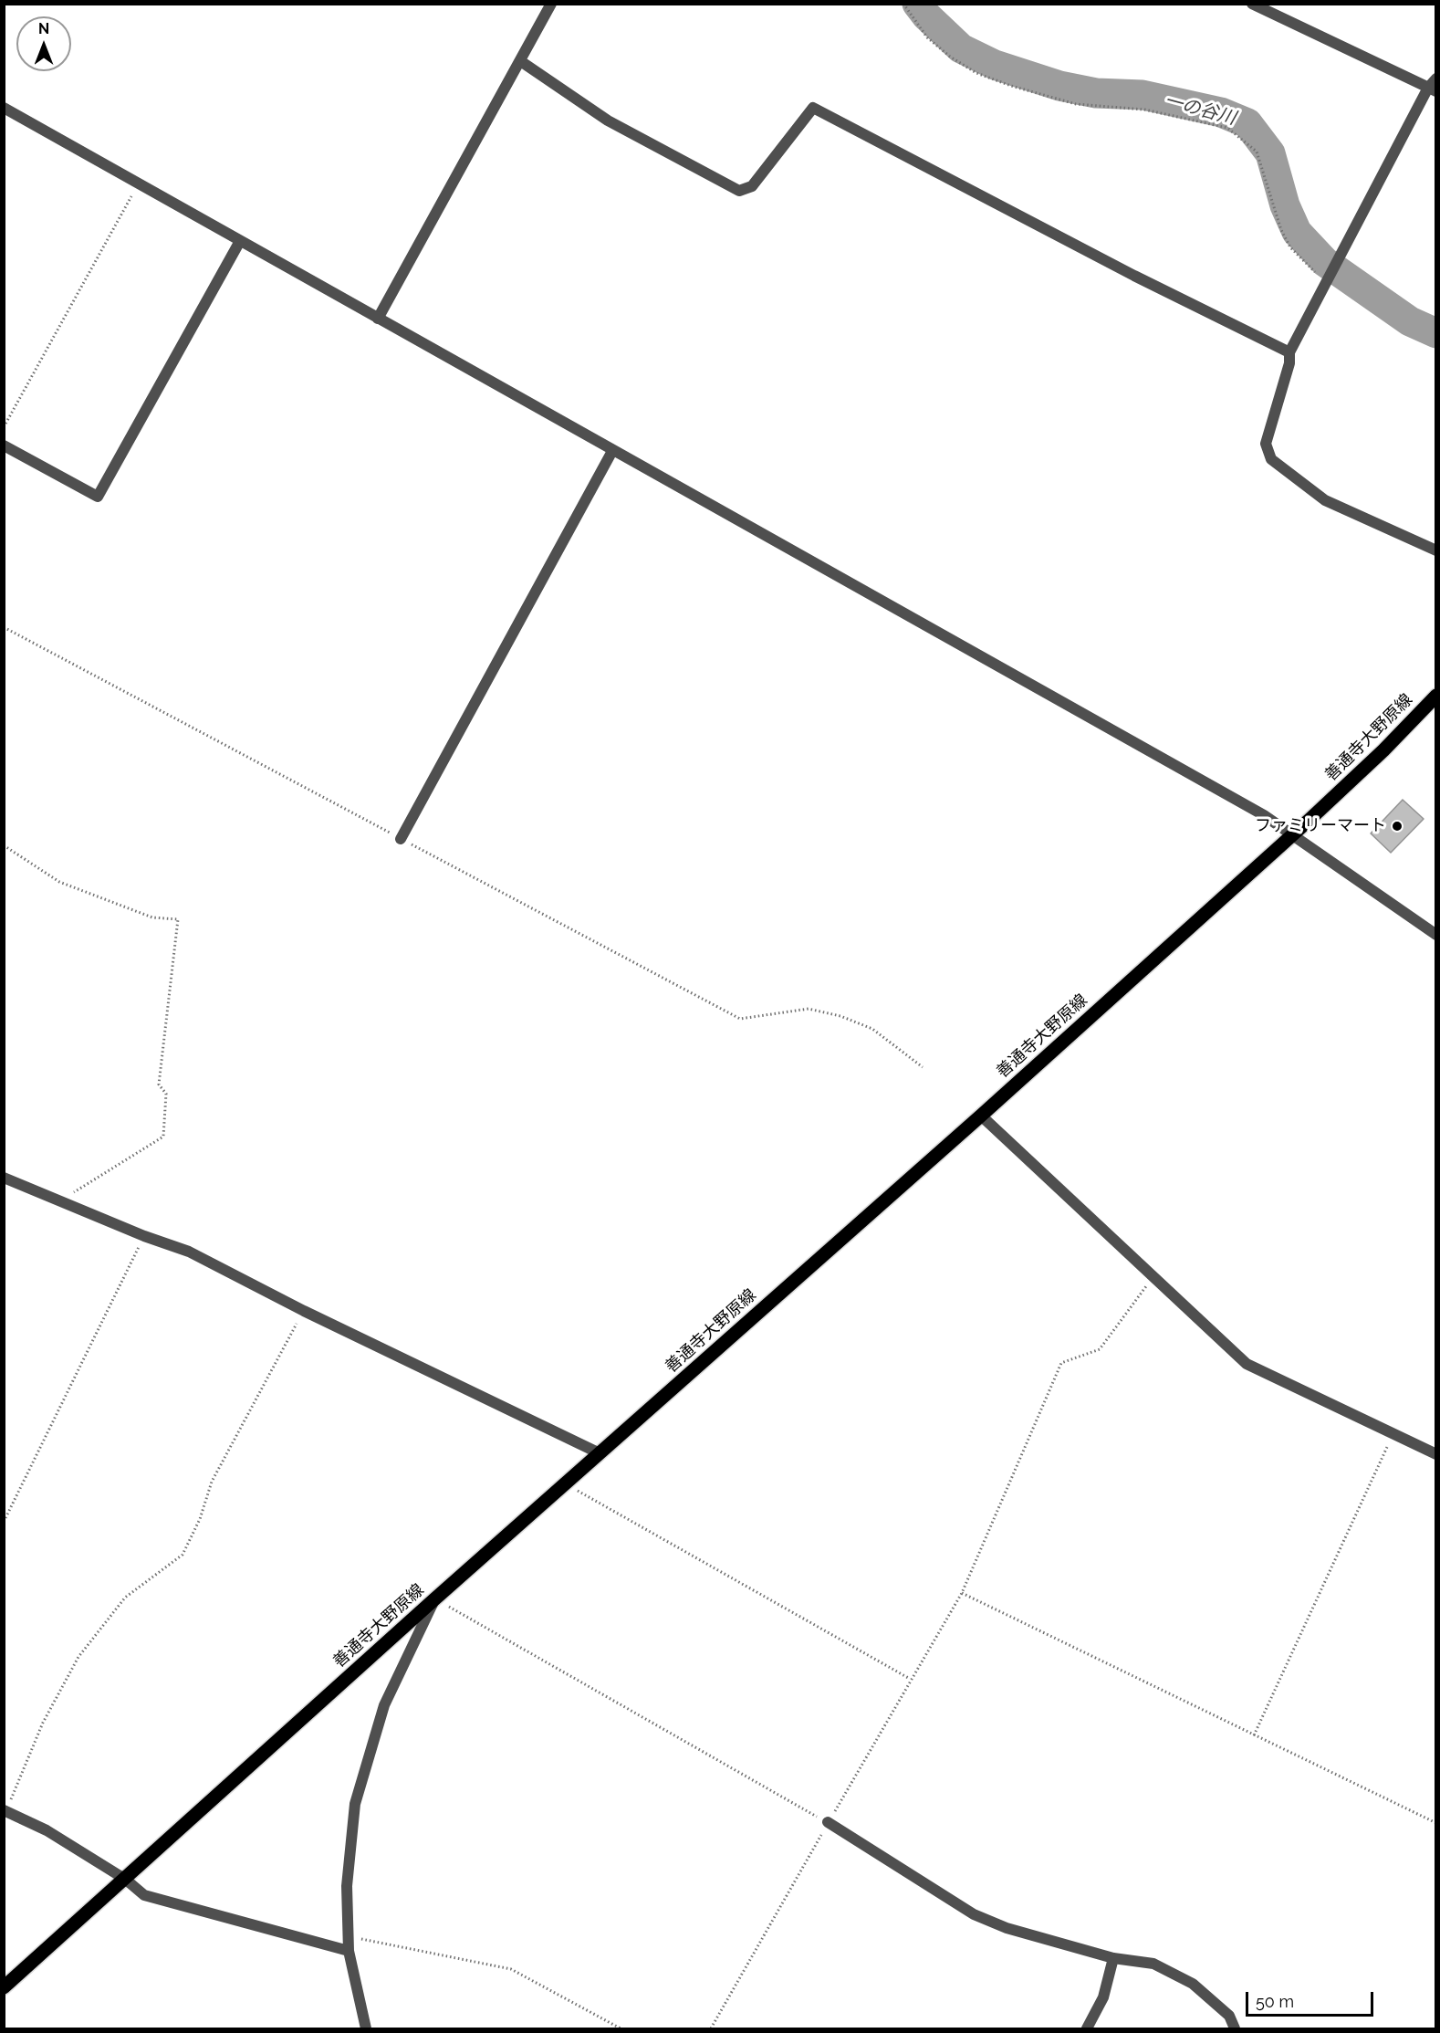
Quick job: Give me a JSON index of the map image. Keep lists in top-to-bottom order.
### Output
{
  "streets": {
    "main road": ["善通寺大野原線"]
  },
  "water": ["一の谷川"],
  "places": ["ファミリーマート"],
  "scale_bar": "50 m",
  "north": "top"
}
